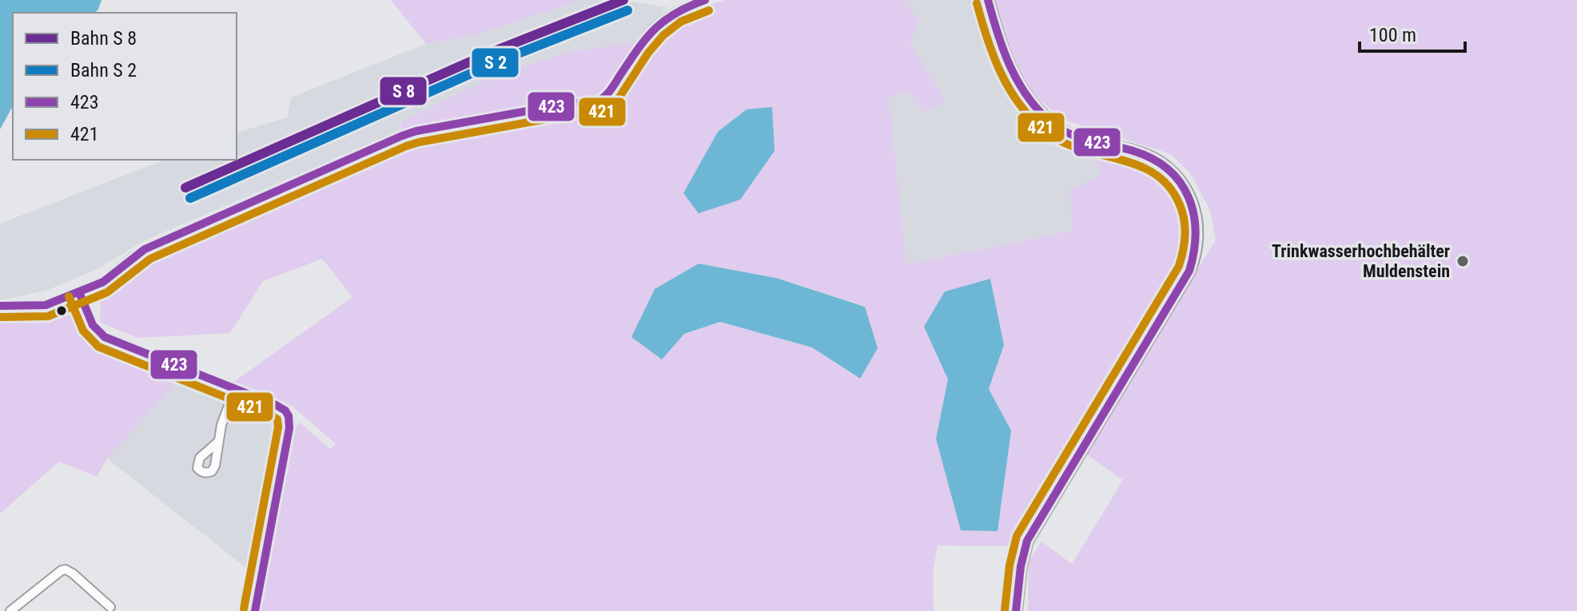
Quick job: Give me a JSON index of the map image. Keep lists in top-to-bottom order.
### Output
{
  "places": ["Trinkwasserhochbehälter Muldenstein"],
  "lines": ["transit line 423", "transit line 421"],
  "legend": [
    "Bahn S 8",
    "Bahn S 2",
    "423",
    "421"
  ],
  "scale_bar": "100 m"
}
